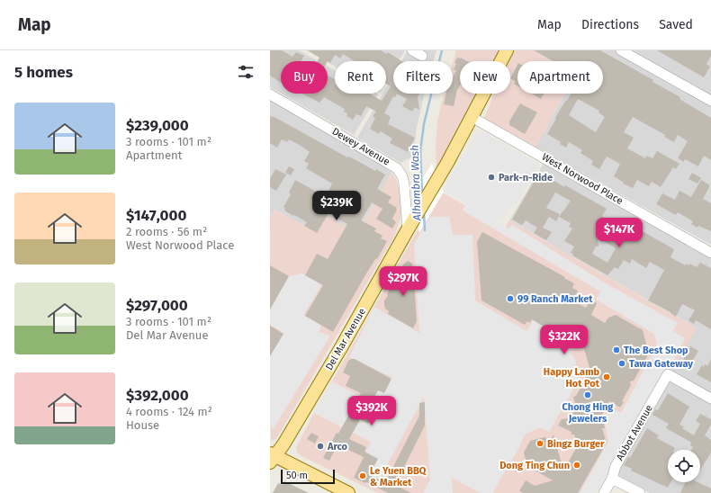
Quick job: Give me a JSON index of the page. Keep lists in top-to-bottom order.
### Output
{
  "streets": {
    "main road": ["Del Mar Avenue"],
    "street": ["Dewey Avenue", "West Norwood Place", "Abbot Avenue"]
  },
  "crossings": [
    ["Dewey Avenue", "Del Mar Avenue"],
    ["West Norwood Place", "Del Mar Avenue"]
  ],
  "water": ["Alhambra Wash"],
  "places": [
    "Park-n-Ride",
    "99 Ranch Market",
    "The Best Shop",
    "Tawa Gateway",
    "Happy Lamb Hot Pot",
    "Chong Hing Jewelers",
    "Bingz Burger",
    "Arco",
    "Dong Ting Chun",
    "Le Yuen BBQ & Market"
  ],
  "scale_bar": "50 m",
  "page": {
    "header": "Map",
    "nav": ["Map", "Directions", "Saved"],
    "heading": "5 homes",
    "chip": [
      "Buy",
      "Rent",
      "Filters",
      "New",
      "Apartment"
    ],
    "list": [
      {
        "name": "$239,000",
        "note": "3 rooms · 101 m² · Apartment"
      },
      {
        "name": "$147,000",
        "note": "2 rooms · 56 m² · West Norwood Place"
      },
      {
        "name": "$297,000",
        "note": "3 rooms · 101 m² · Del Mar Avenue"
      },
      {
        "name": "$392,000",
        "note": "4 rooms · 124 m² · House"
      }
    ],
    "price": [
      "$239K",
      "$147K",
      "$297K",
      "$322K",
      "$392K"
    ],
    "scale": "50 m"
  }
}
